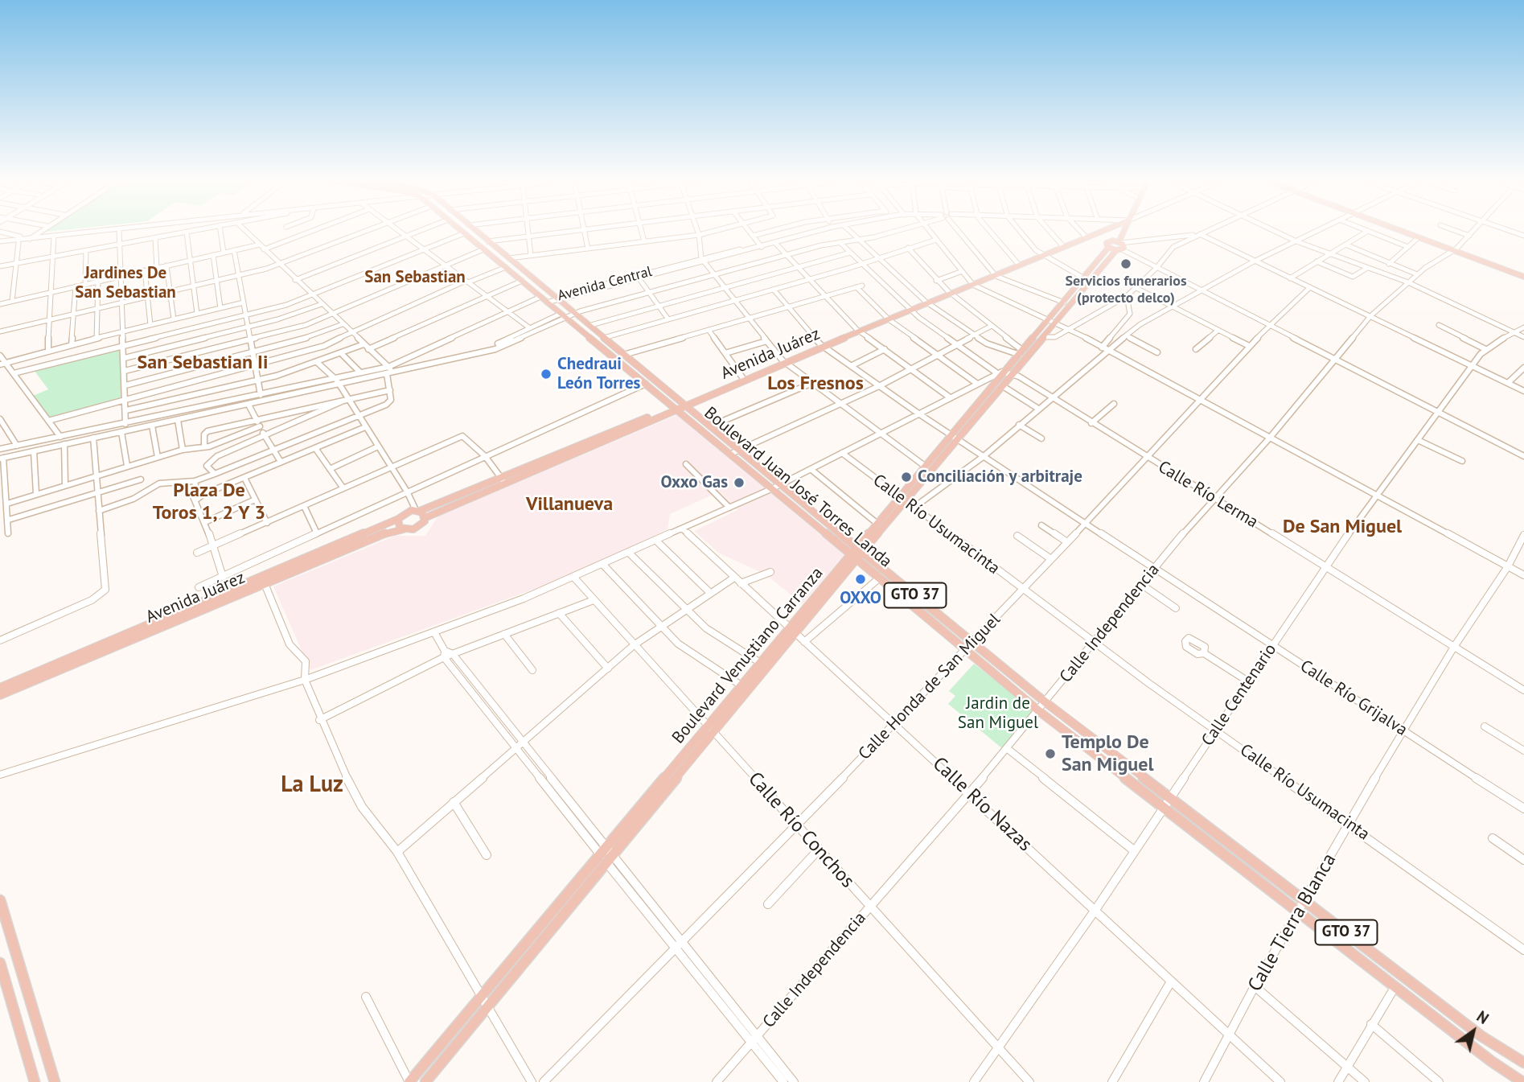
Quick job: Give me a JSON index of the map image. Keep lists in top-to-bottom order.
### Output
{
  "streets": {
    "main road": [
      "Avenida Juárez",
      "Boulevard Juan José Torres Landa",
      "GTO 37",
      "Boulevard Venustiano Carranza"
    ],
    "street": [
      "Avenida Central",
      "Calle Río Lerma",
      "Calle Río Usumacinta",
      "Calle Independencia",
      "Calle Honda de San Miguel",
      "Calle Centenario",
      "Calle Río Grijalva",
      "Calle Río Nazas",
      "Calle Río Conchos",
      "Calle Tierra Blanca"
    ]
  },
  "crossings": [
    ["Avenida Central", "Boulevard Juan José Torres Landa"],
    ["Avenida Juárez", "Boulevard Juan José Torres Landa"],
    ["Avenida Juárez", "Calle Río Grijalva"],
    ["Boulevard Juan José Torres Landa", "Calle Independencia"],
    ["Boulevard Juan José Torres Landa", "Boulevard Venustiano Carranza"],
    ["Boulevard Juan José Torres Landa", "Calle Honda de San Miguel"],
    ["Boulevard Juan José Torres Landa", "Calle Centenario"],
    ["Boulevard Juan José Torres Landa", "Calle Tierra Blanca"],
    ["Calle Río Lerma", "Calle Independencia"],
    ["Calle Río Lerma", "Boulevard Venustiano Carranza"],
    ["Calle Río Lerma", "Calle Honda de San Miguel"],
    ["Calle Río Lerma", "Calle Centenario"],
    ["Calle Río Lerma", "Calle Tierra Blanca"],
    ["Calle Río Usumacinta", "Calle Independencia"],
    ["Calle Río Usumacinta", "Boulevard Venustiano Carranza"],
    ["Calle Río Usumacinta", "Calle Honda de San Miguel"],
    ["Calle Río Usumacinta", "Calle Centenario"],
    ["Calle Río Usumacinta", "Calle Tierra Blanca"],
    ["Calle Independencia", "Calle Río Grijalva"],
    ["Calle Independencia", "Calle Río Nazas"],
    ["Calle Independencia", "Calle Río Conchos"],
    ["Boulevard Venustiano Carranza", "Calle Río Grijalva"],
    ["Boulevard Venustiano Carranza", "Calle Río Nazas"],
    ["Boulevard Venustiano Carranza", "Calle Río Conchos"],
    ["Calle Honda de San Miguel", "Calle Río Grijalva"],
    ["Calle Honda de San Miguel", "Calle Río Nazas"],
    ["Calle Honda de San Miguel", "Calle Río Conchos"],
    ["Calle Centenario", "Calle Río Grijalva"],
    ["Calle Centenario", "Calle Río Nazas"],
    ["Calle Centenario", "Calle Río Conchos"],
    ["Calle Río Grijalva", "Calle Tierra Blanca"],
    ["Calle Río Nazas", "Calle Tierra Blanca"]
  ],
  "districts": [
    "Jardines De San Sebastian",
    "San Sebastian",
    "San Sebastian Ii",
    "Los Fresnos",
    "Plaza De Toros 1, 2 Y 3",
    "Villanueva",
    "De San Miguel",
    "La Luz"
  ],
  "parks": ["Jardin de San Miguel"],
  "places": [
    "Servicios funerarios (protecto delco)",
    "Chedraui León Torres",
    "Conciliación y arbitraje",
    "Oxxo Gas",
    "OXXO",
    "Templo De San Miguel"
  ],
  "north": "top right"
}
